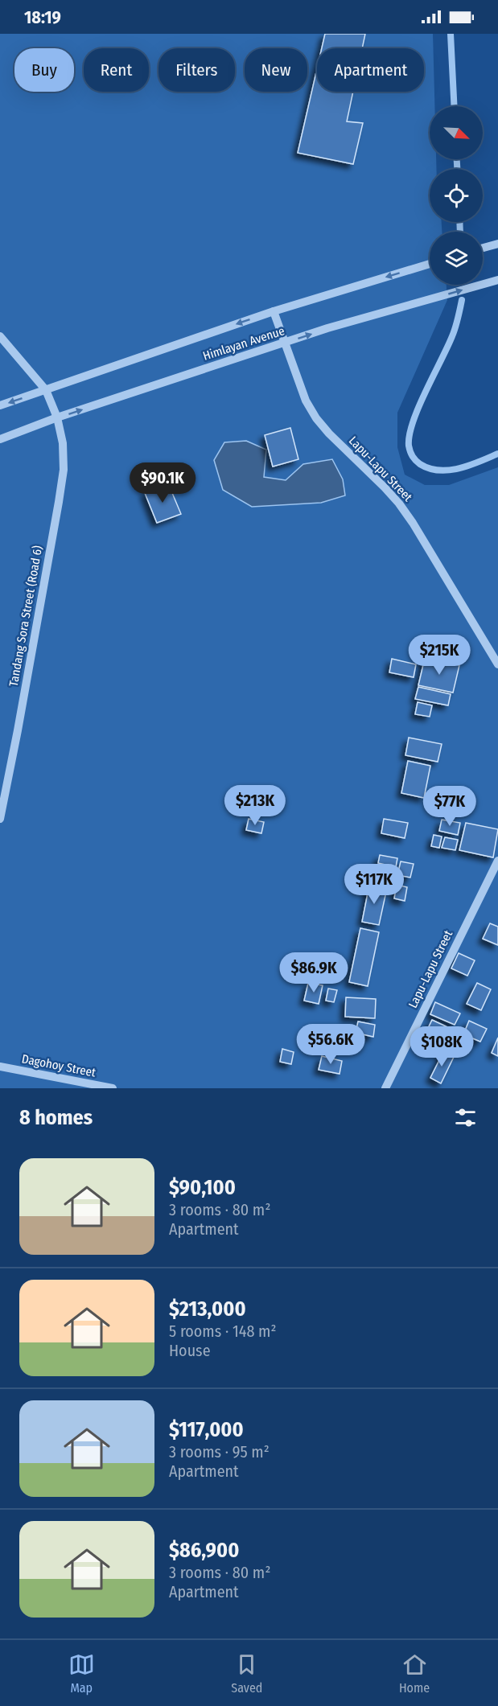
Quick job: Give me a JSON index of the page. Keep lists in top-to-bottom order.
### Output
{
  "streets": {
    "lane": [
      "Himlayan Avenue",
      "Lapu-Lapu Street",
      "Tandang Sora Street (Road 6)",
      "Dagohoy Street"
    ]
  },
  "crossings": [
    ["Himlayan Avenue", "Lapu-Lapu Street"],
    ["Himlayan Avenue", "Tandang Sora Street (Road 6)"]
  ],
  "north": "bottom right",
  "page": {
    "status": "18:19",
    "chip": [
      "Buy",
      "Rent",
      "Filters",
      "New",
      "Apartment"
    ],
    "price": [
      "$90.1K",
      "$215K",
      "$213K",
      "$77K",
      "$117K",
      "$86.9K",
      "$56.6K",
      "$108K"
    ],
    "heading": "8 homes",
    "list": [
      {
        "name": "$90,100",
        "note": "3 rooms · 80 m² · Apartment"
      },
      {
        "name": "$213,000",
        "note": "5 rooms · 148 m² · House"
      },
      {
        "name": "$117,000",
        "note": "3 rooms · 95 m² · Apartment"
      },
      {
        "name": "$86,900",
        "note": "3 rooms · 80 m² · Apartment"
      }
    ],
    "tabs": ["Map", "Saved", "Home"]
  }
}
